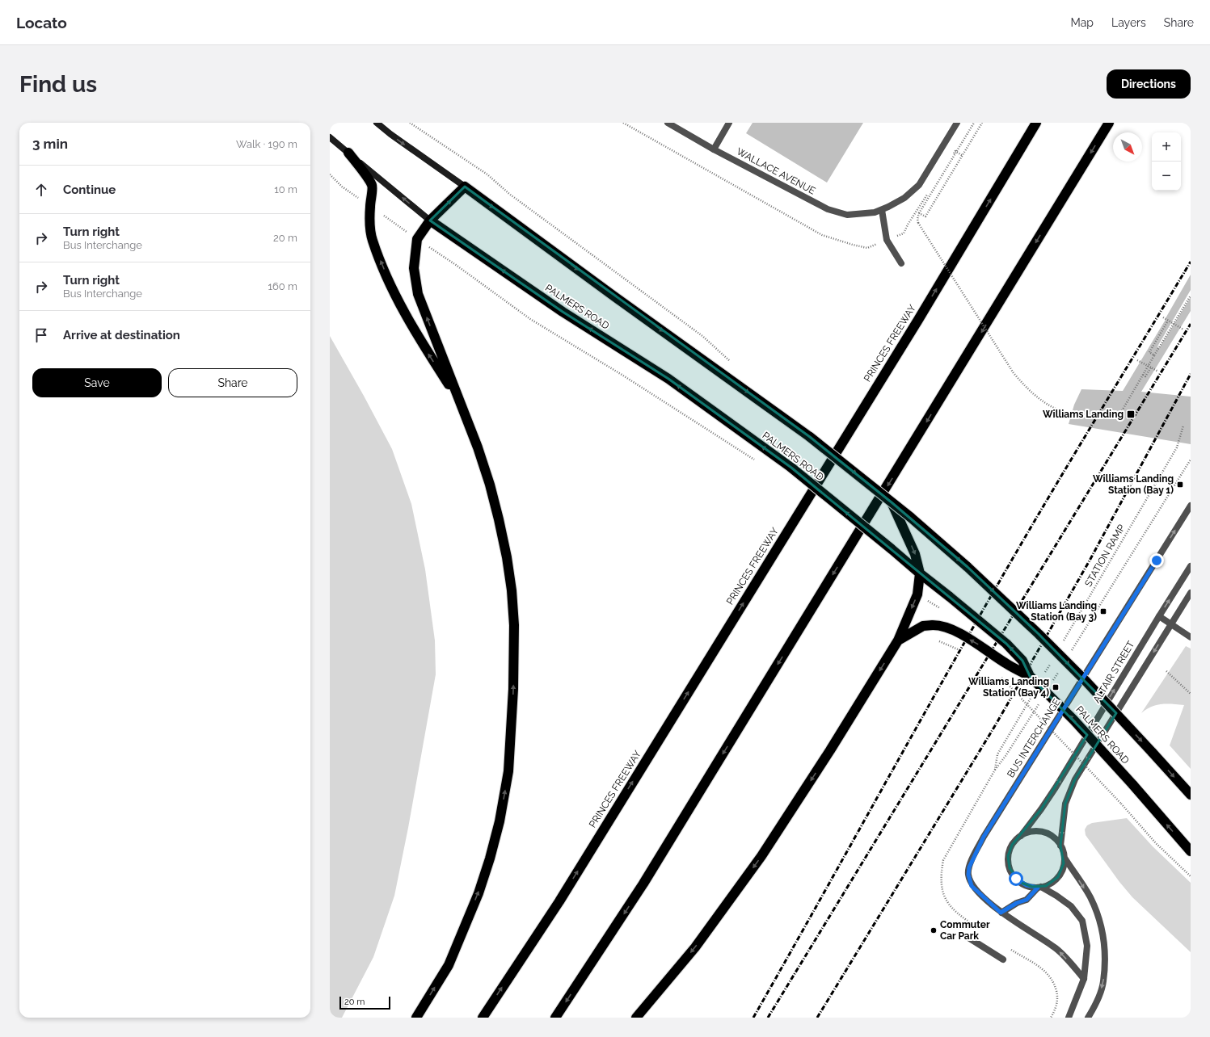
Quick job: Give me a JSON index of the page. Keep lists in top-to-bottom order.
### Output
{
  "streets": {
    "highway": ["PALMERS ROAD", "PRINCES FREEWAY"],
    "street": ["WALLACE AVENUE", "ALTAIR STREET", "BUS INTERCHANGE"],
    "path": ["STATION RAMP"]
  },
  "one_way": ["PALMERS ROAD"],
  "places": {
    "transit": [
      "Williams Landing",
      "Williams Landing Station (Bay 1)",
      "Williams Landing Station (Bay 3)",
      "Williams Landing Station (Bay 4)"
    ],
    "other": ["Commuter Car Park"]
  },
  "scale_bar": "20 m",
  "north": "bottom right",
  "page": {
    "header": "Locato",
    "nav": ["Map", "Layers", "Share"],
    "buttons": [
      "Directions",
      ["Save", "Share"]
    ],
    "title": "Find us",
    "heading": ["3 min", "Walk · 190 m"],
    "map_buttons": ["+", "−"],
    "list": [
      ["Continue", "10 m"],
      ["Turn right", "Bus Interchange", "20 m"],
      ["Turn right", "Bus Interchange", "160 m"],
      "Arrive at destination"
    ],
    "scale": "20 m"
  }
}
